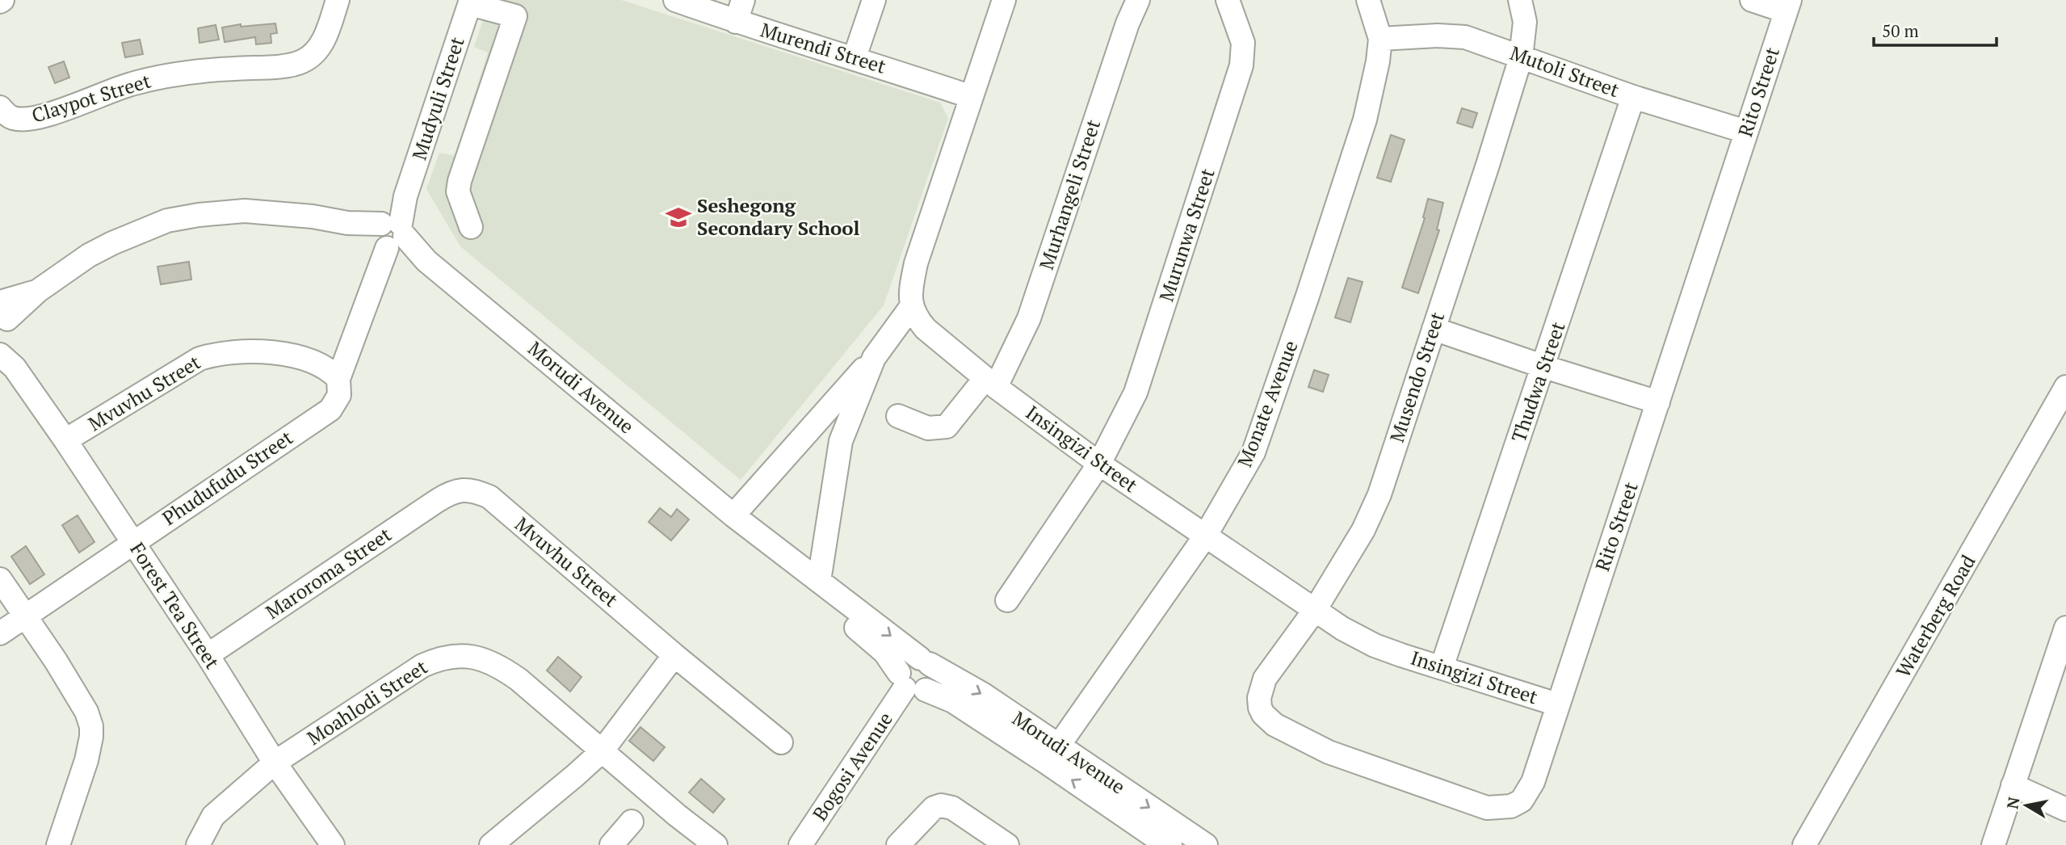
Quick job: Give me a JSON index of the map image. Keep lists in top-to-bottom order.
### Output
{
  "streets": {
    "street": [
      "Murendi Street",
      "Mutoli Street",
      "Rito Street",
      "Claypot Street",
      "Mudyuli Street",
      "Murhangeli Street",
      "Murunwa Street",
      "Musendo Street",
      "Thudwa Street",
      "Morudi Avenue",
      "Mvuvhu Street",
      "Monate Avenue",
      "Insingizi Street",
      "Phudufudu Street",
      "Maroroma Street",
      "Forest Tea Street",
      "Waterberg Road",
      "Moahlodi Street",
      "Bogosi Avenue"
    ]
  },
  "crossings": [
    ["Mutoli Street", "Rito Street"],
    ["Mutoli Street", "Musendo Street"],
    ["Mutoli Street", "Thudwa Street"],
    ["Mutoli Street", "Monate Avenue"],
    ["Rito Street", "Musendo Street"],
    ["Rito Street", "Insingizi Street"],
    ["Mudyuli Street", "Morudi Avenue"],
    ["Mudyuli Street", "Mvuvhu Street"],
    ["Mudyuli Street", "Phudufudu Street"],
    ["Murhangeli Street", "Insingizi Street"],
    ["Murunwa Street", "Insingizi Street"],
    ["Musendo Street", "Insingizi Street"],
    ["Thudwa Street", "Insingizi Street"],
    ["Morudi Avenue", "Monate Avenue"],
    ["Morudi Avenue", "Forest Tea Street"],
    ["Morudi Avenue", "Bogosi Avenue"],
    ["Mvuvhu Street", "Phudufudu Street"],
    ["Mvuvhu Street", "Maroroma Street"],
    ["Mvuvhu Street", "Forest Tea Street"],
    ["Monate Avenue", "Insingizi Street"],
    ["Phudufudu Street", "Forest Tea Street"],
    ["Maroroma Street", "Forest Tea Street"],
    ["Forest Tea Street", "Moahlodi Street"]
  ],
  "places": {
    "school or university": ["Seshegong Secondary School"]
  },
  "scale_bar": "50 m",
  "north": "left"
}
